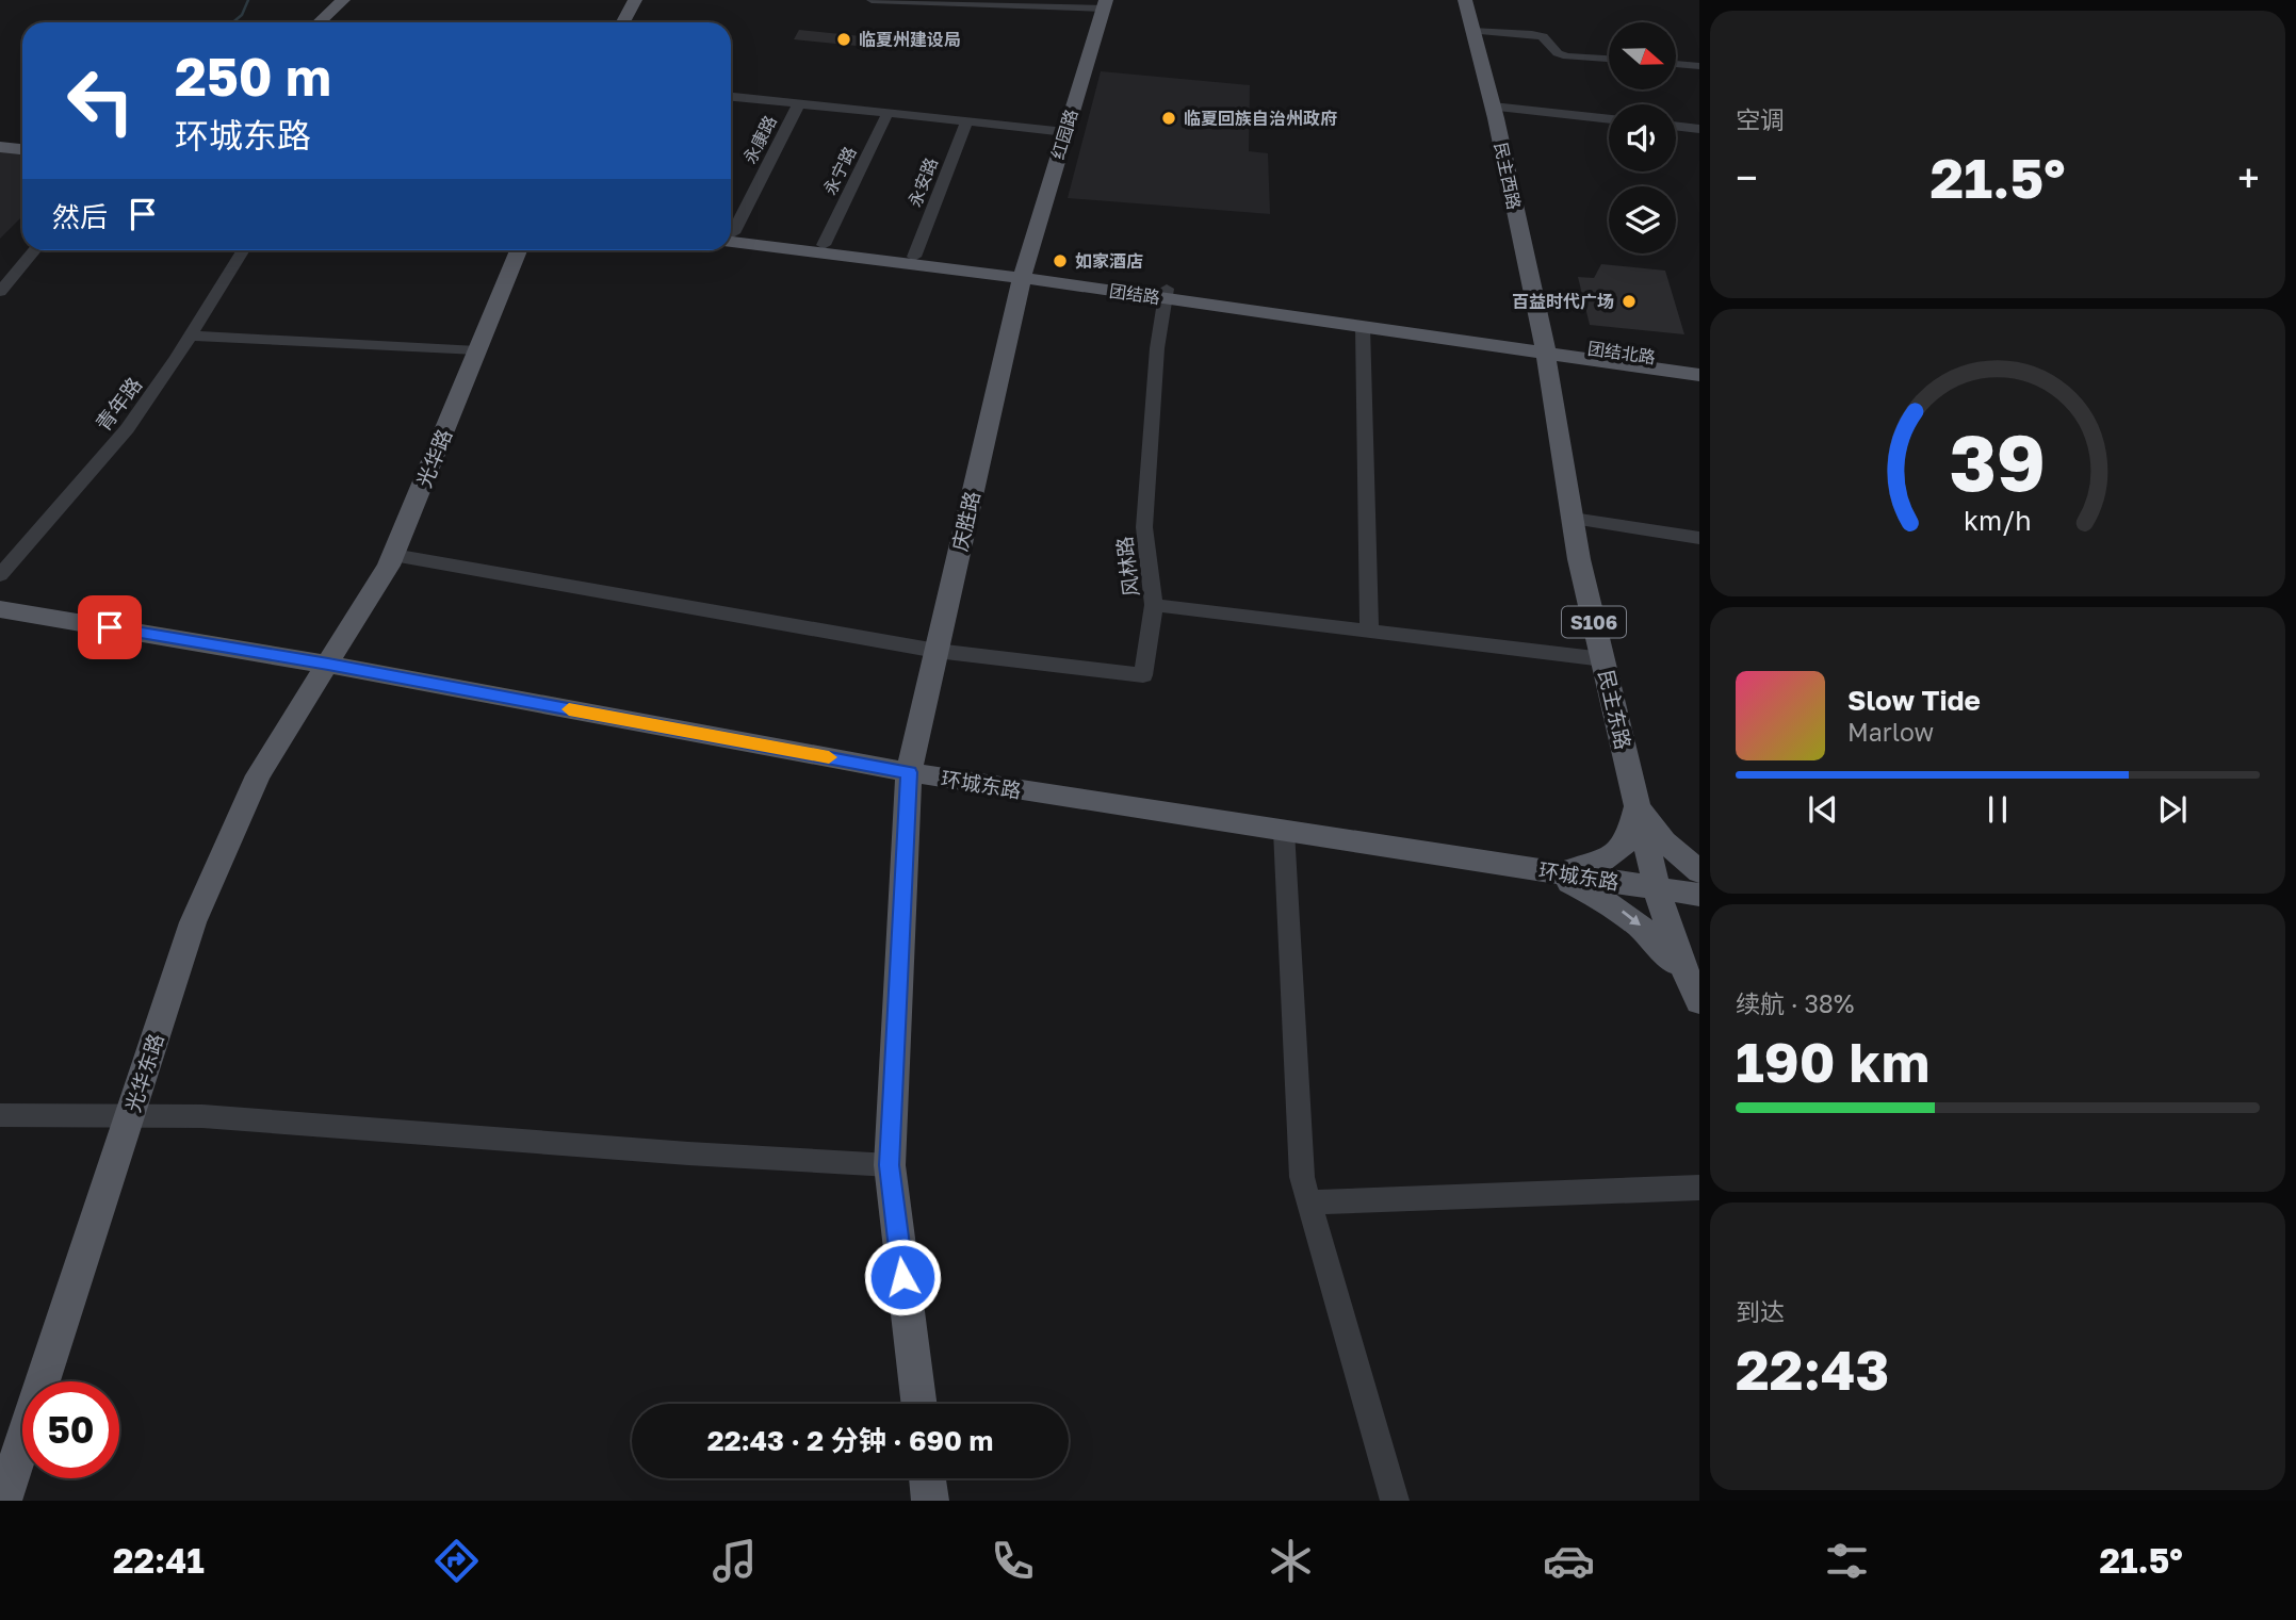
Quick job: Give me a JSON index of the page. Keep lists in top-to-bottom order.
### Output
{
  "streets": {
    "main road": [
      "红园路",
      "民主西路",
      "团结路",
      "团结北路",
      "光华路",
      "庆胜路",
      "S106",
      "民主东路",
      "环城东路",
      "光华东路"
    ],
    "street": [
      "永康路",
      "永宁路",
      "永安路",
      "青年路",
      "风林路"
    ]
  },
  "crossings": [
    ["红园路", "团结路"],
    ["红园路", "庆胜路"],
    ["永宁路", "团结路"],
    ["民主西路", "团结路"],
    ["民主西路", "团结北路"],
    ["民主西路", "民主东路"],
    ["永安路", "团结路"],
    ["团结路", "团结北路"],
    ["团结路", "庆胜路"],
    ["团结路", "风林路"],
    ["团结路", "民主东路"],
    ["团结北路", "民主东路"],
    ["光华路", "环城东路"],
    ["光华路", "光华东路"],
    ["庆胜路", "风林路"],
    ["庆胜路", "环城东路"],
    ["S106", "民主东路"],
    ["S106", "环城东路"],
    ["民主东路", "环城东路"],
    ["环城东路", "光华东路"]
  ],
  "places": [
    "临夏州建设局",
    "临夏回族自治州政府",
    "如家酒店",
    "百益时代广场"
  ],
  "north": "right",
  "page": {
    "tile": [
      "空调",
      ["续航 · 38%", "190 km"],
      ["到达", "22:43"]
    ],
    "turn": ["250 m", "环城东路"],
    "heat": ["−", "21.5°", "+"],
    "then": "然后",
    "song": ["Slow Tide", "Marlow"],
    "limit": "50",
    "trip": "22:43 · 2 分钟 · 690 m",
    "tabs": ["22:41", "21.5°"],
    "gauge": ["39", "km/h"]
  }
}
